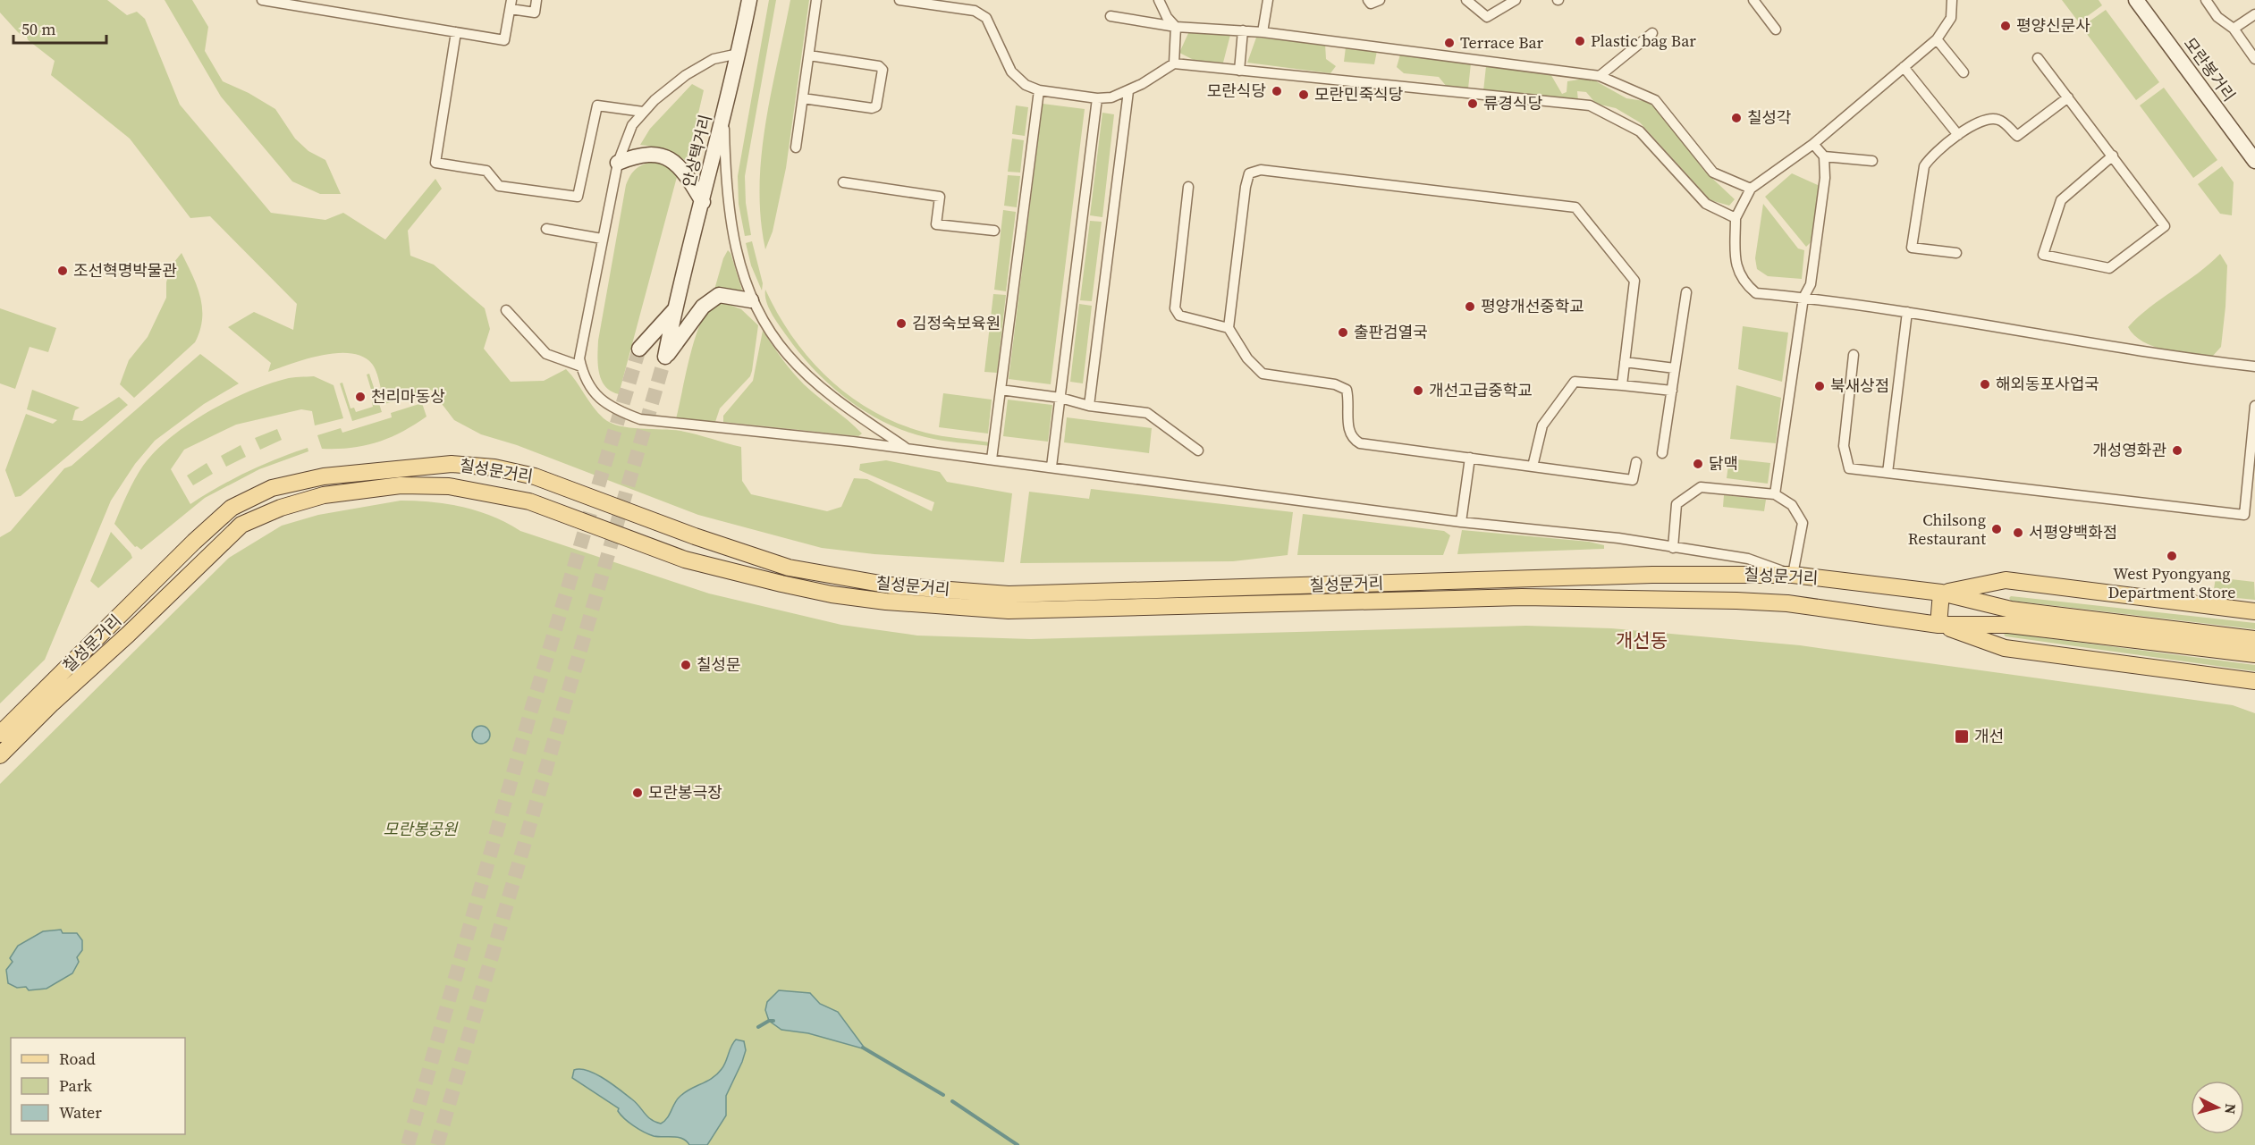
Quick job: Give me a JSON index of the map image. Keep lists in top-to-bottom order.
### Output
{
  "streets": {
    "main road": ["모란봉거리", "안상택거리", "칠성문거리"]
  },
  "districts": ["개선동"],
  "parks": ["모란봉공원"],
  "places": {
    "other": [
      "평양신문사",
      "Plastic bag Bar",
      "Terrace Bar",
      "모란식당",
      "모란민죽식당",
      "류경식당",
      "칠성각",
      "조선혁명박물관",
      "평양개선중학교",
      "김정숙보육원",
      "출판검열국",
      "해외동포사업국",
      "북새상점",
      "개선고급중학교",
      "천리마동상",
      "개성영화관",
      "닭맥",
      "Chilsong Restaurant",
      "서평양백화점",
      "West Pyongyang Department Store",
      "칠성문",
      "모란봉극장"
    ],
    "transit": ["개선"]
  },
  "legend": ["Road", "Park", "Water"],
  "scale_bar": "50 m",
  "north": "right"
}
